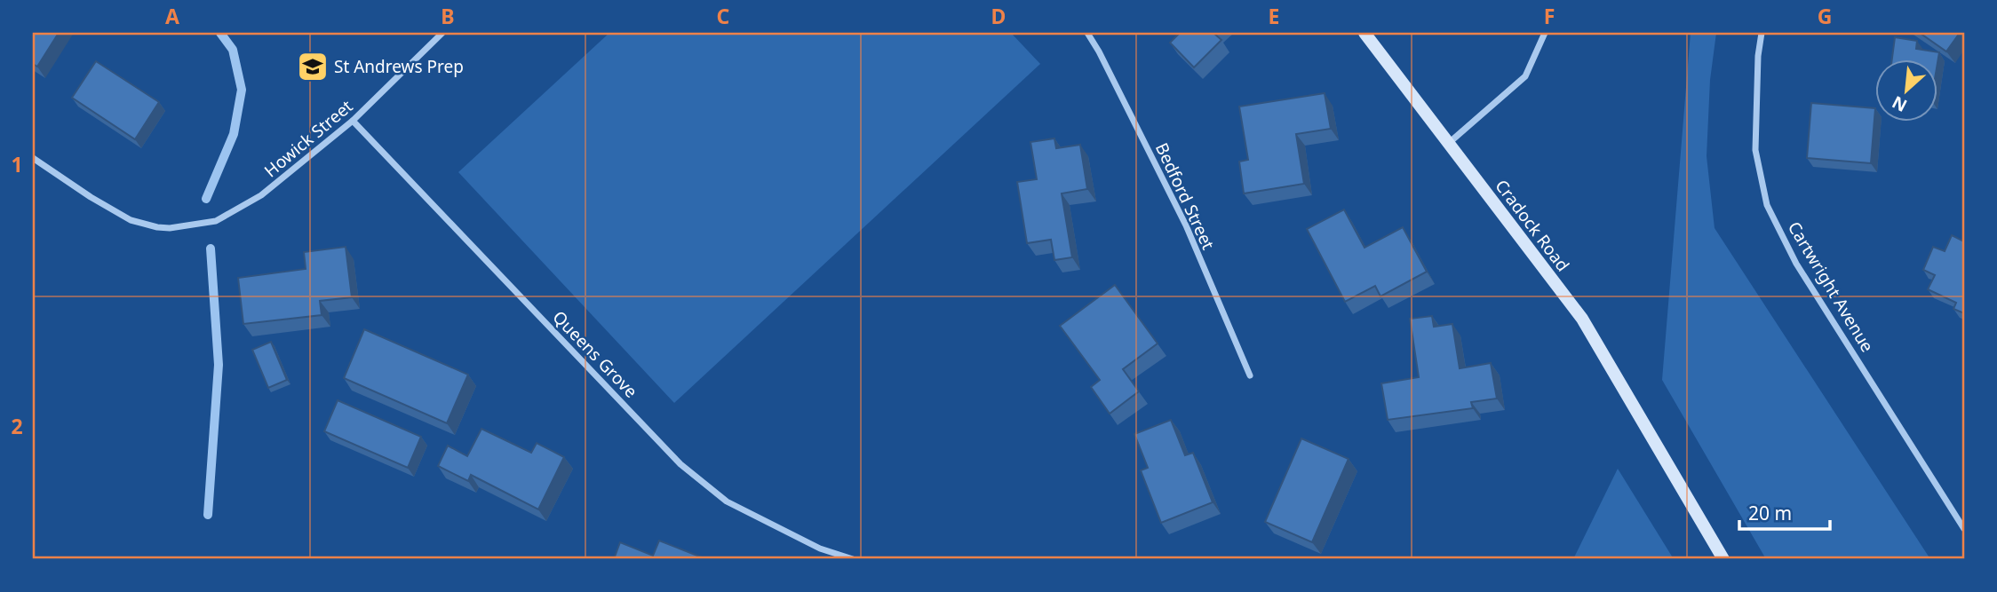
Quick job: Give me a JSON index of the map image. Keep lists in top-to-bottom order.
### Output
{
  "streets": {
    "main road": ["Cradock Road"],
    "street": [
      "Howick Street",
      "Bedford Street",
      "Cartwright Avenue",
      "Queens Grove"
    ]
  },
  "crossings": [
    ["Howick Street", "Queens Grove"]
  ],
  "places": {
    "school or university": ["St Andrews Prep"]
  },
  "scale_bar": "20 m",
  "north": "bottom left",
  "grid": {
    "columns": [
      "A",
      "B",
      "C",
      "D",
      "E",
      "F",
      "G"
    ],
    "rows": ["1", "2"]
  }
}
